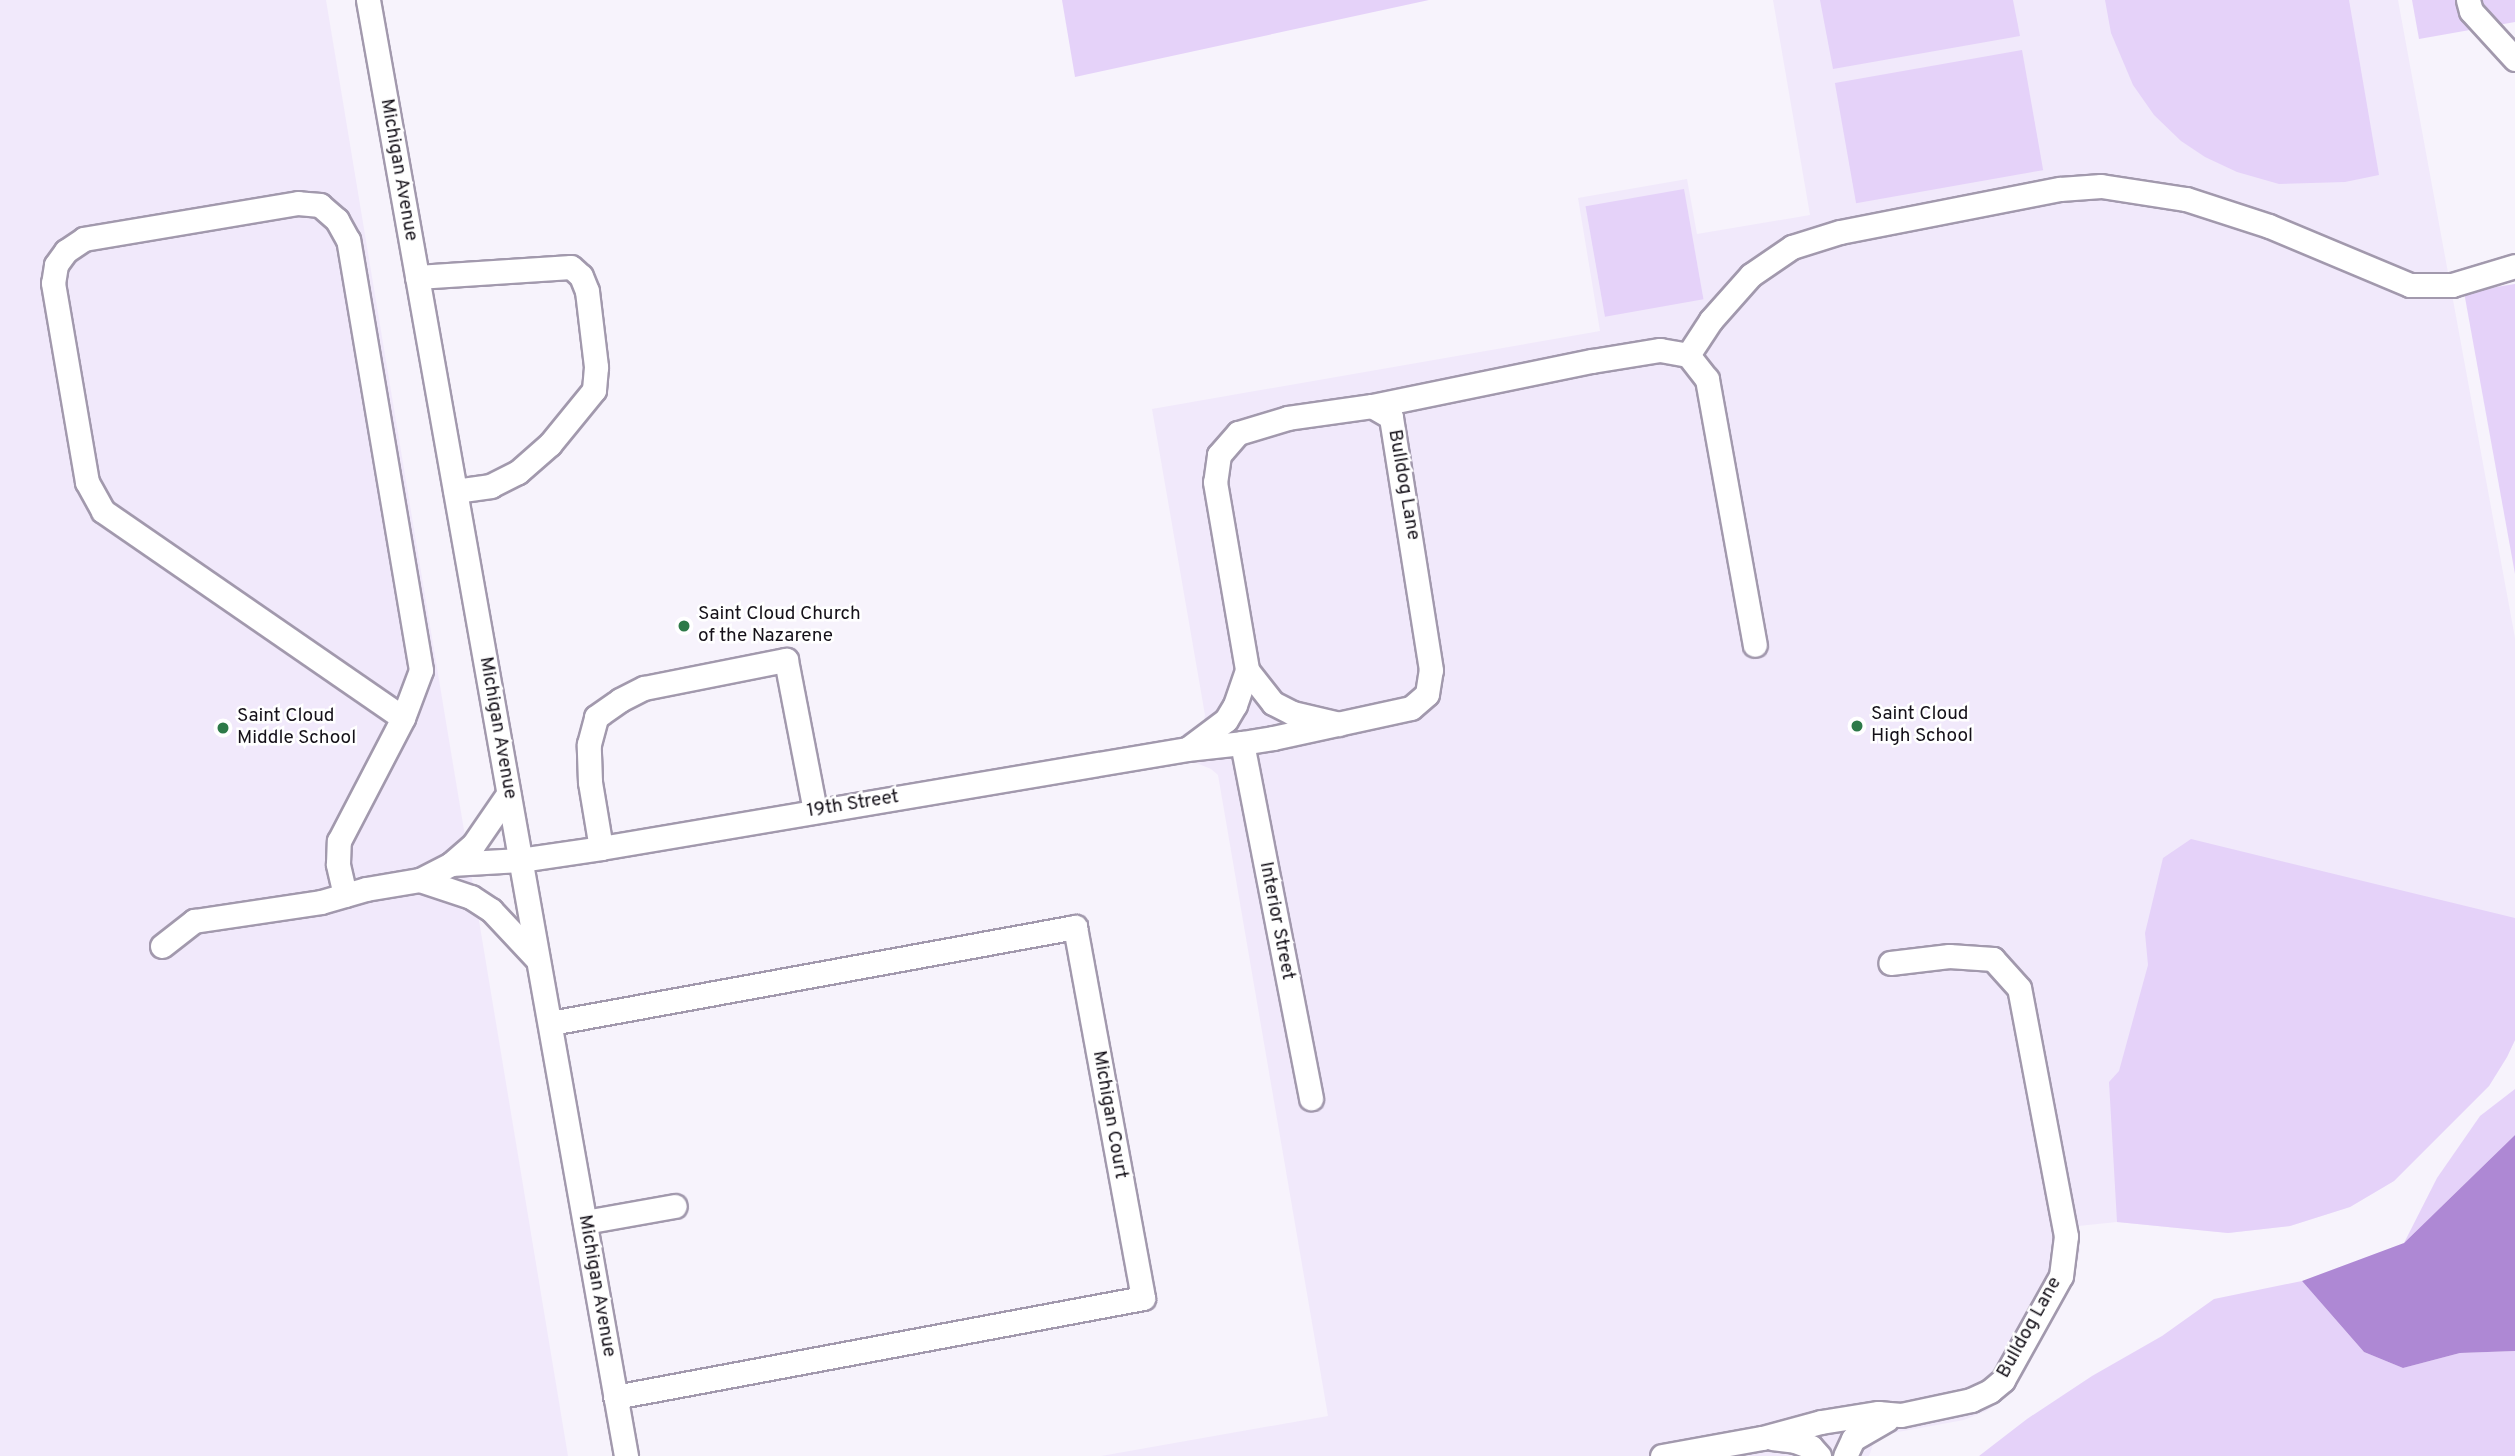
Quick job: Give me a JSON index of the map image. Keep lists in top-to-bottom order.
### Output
{
  "streets": {
    "street": [
      "Michigan Avenue",
      "Bulldog Lane",
      "19th Street",
      "Interior Street",
      "Michigan Court"
    ]
  },
  "crossings": [
    ["Michigan Avenue", "19th Street"],
    ["Michigan Avenue", "Michigan Court"],
    ["Bulldog Lane", "19th Street"],
    ["Bulldog Lane", "Interior Street"]
  ],
  "places": ["Saint Cloud Church of the Nazarene", "Saint Cloud High School", "Saint Cloud Middle School"]
}
